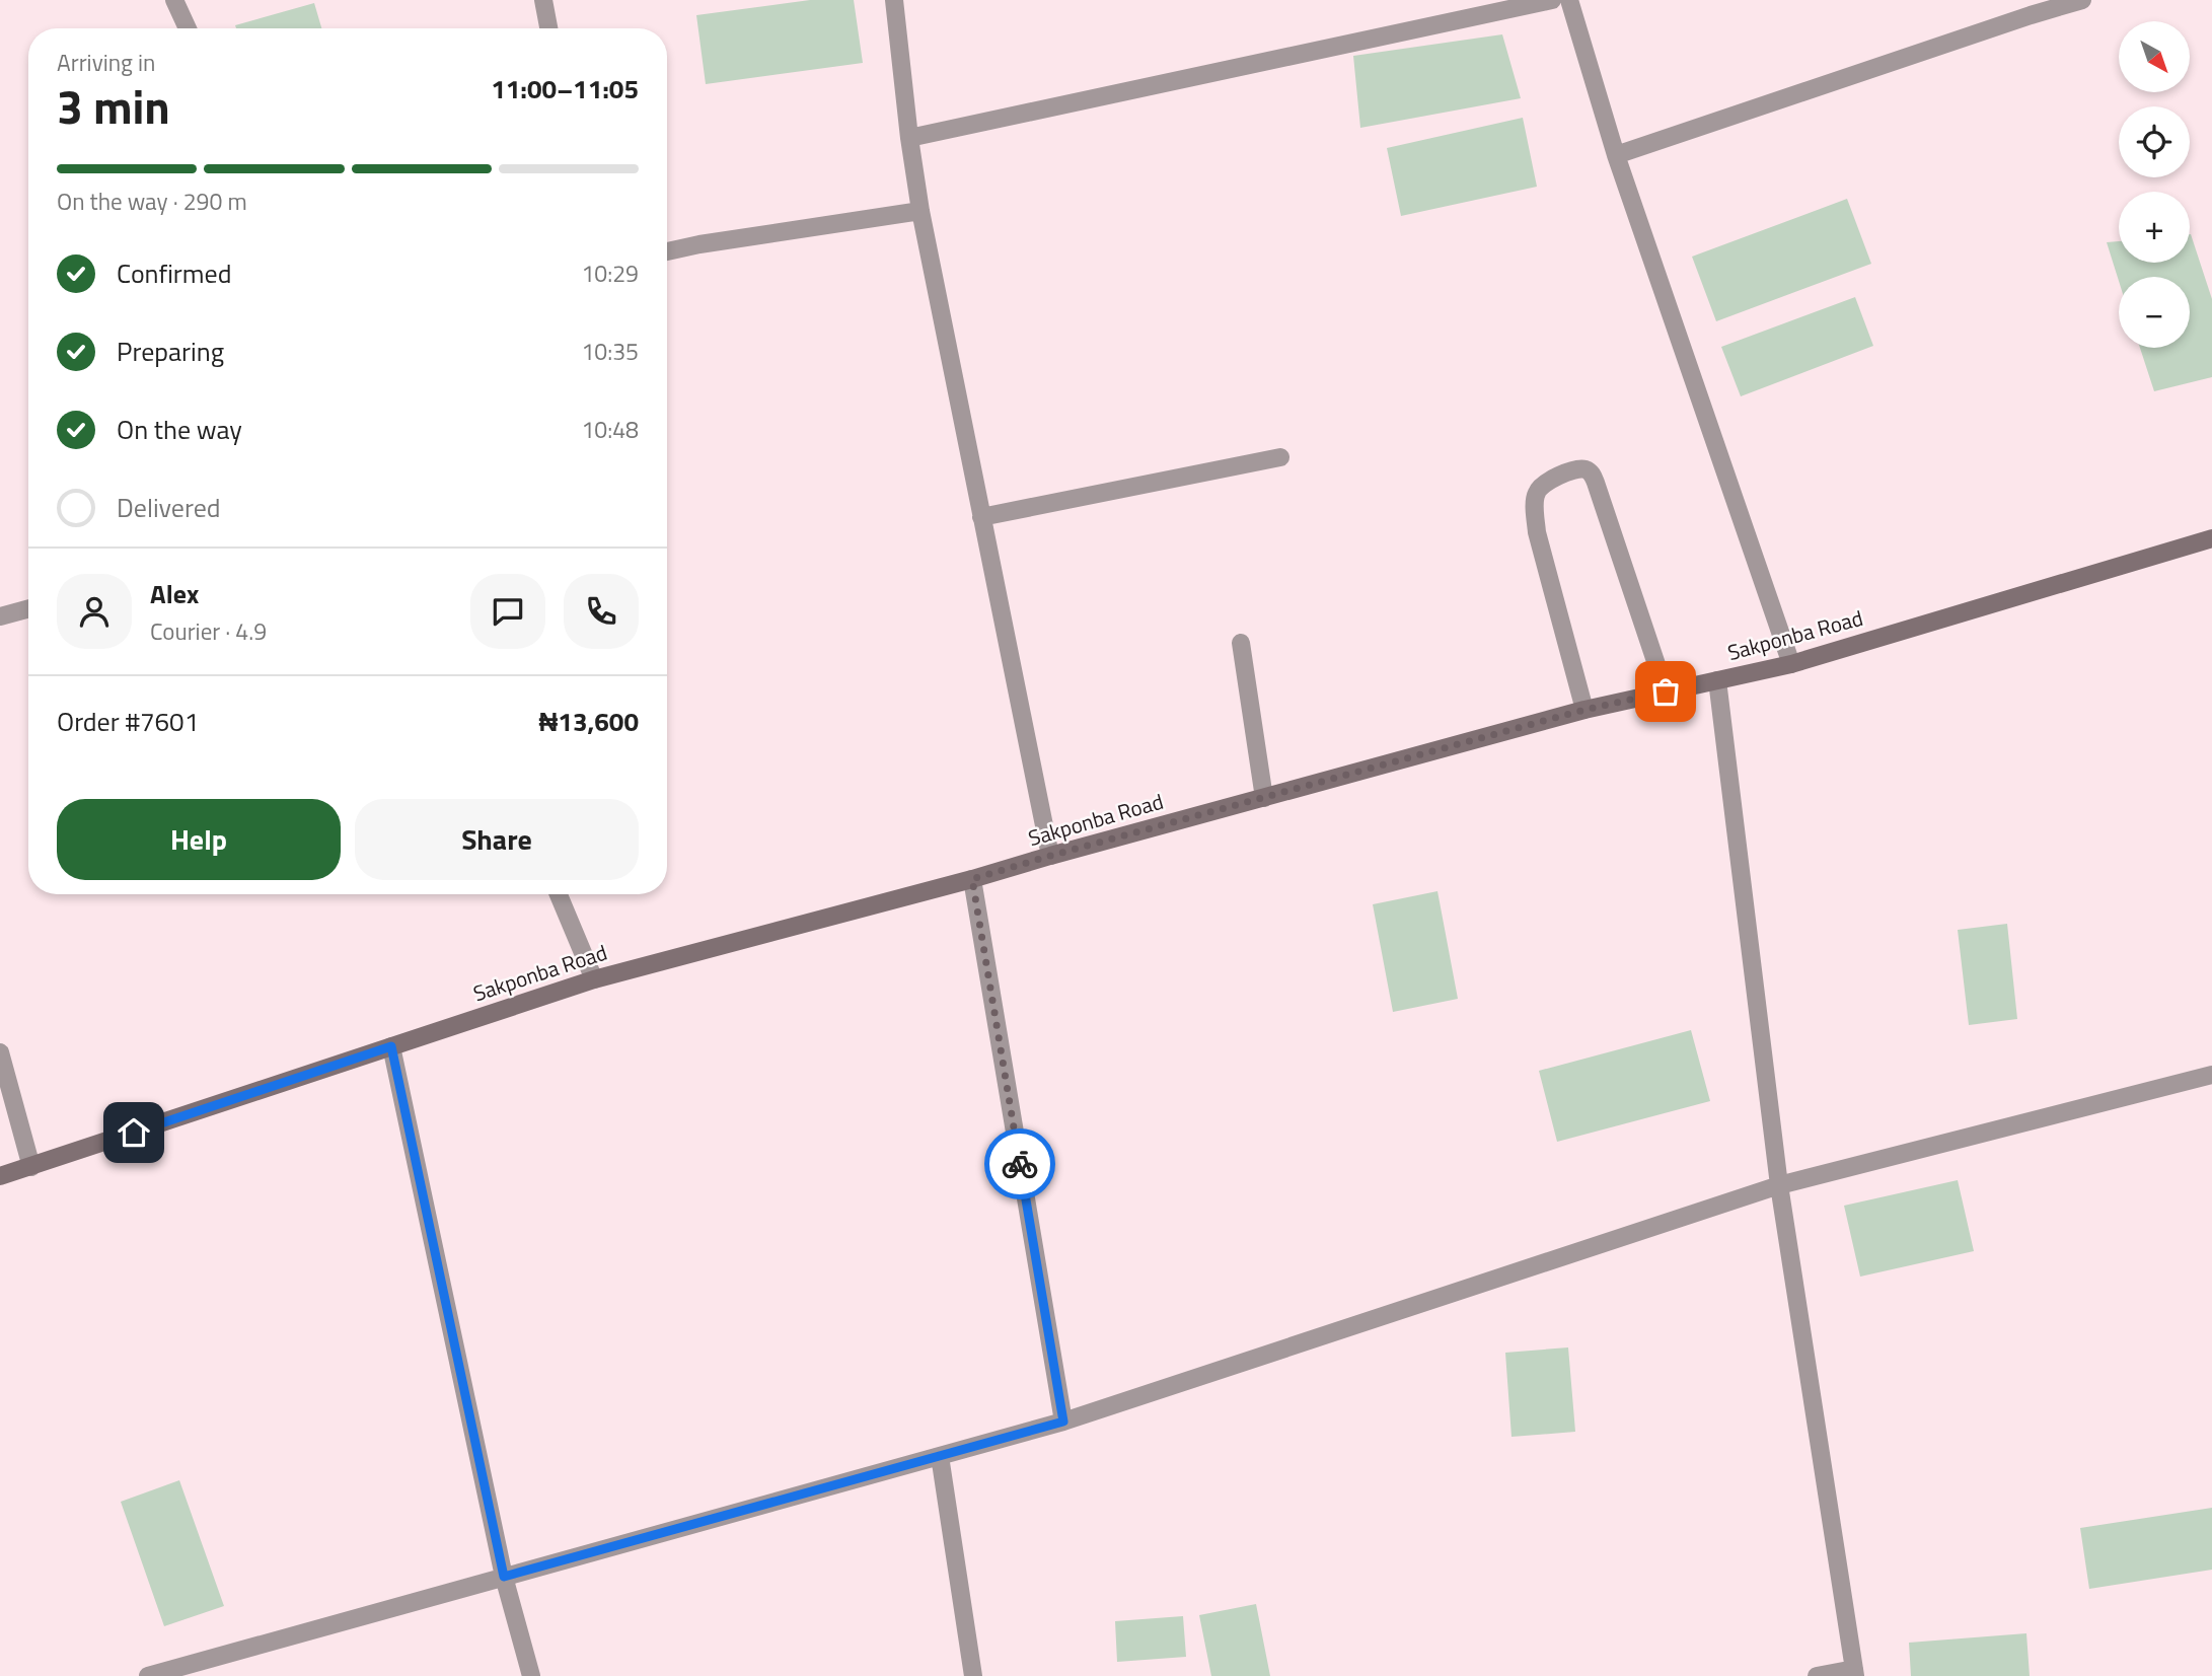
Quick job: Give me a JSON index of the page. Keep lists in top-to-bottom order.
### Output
{
  "streets": {
    "main road": ["Sakponba Road"]
  },
  "north": "bottom right",
  "page": {
    "map_buttons": ["+", "−"],
    "heading": ["3 min", "Arriving in", "11:00–11:05"],
    "panel": [
      "Alex",
      "Courier · 4.9",
      "Order #7601",
      "₦13,600"
    ],
    "bar": "On the way · 290 m",
    "list": [
      ["Confirmed", "10:29"],
      ["Preparing", "10:35"],
      ["On the way", "10:48"],
      "Delivered"
    ],
    "buttons": ["Help", "Share"]
  }
}
